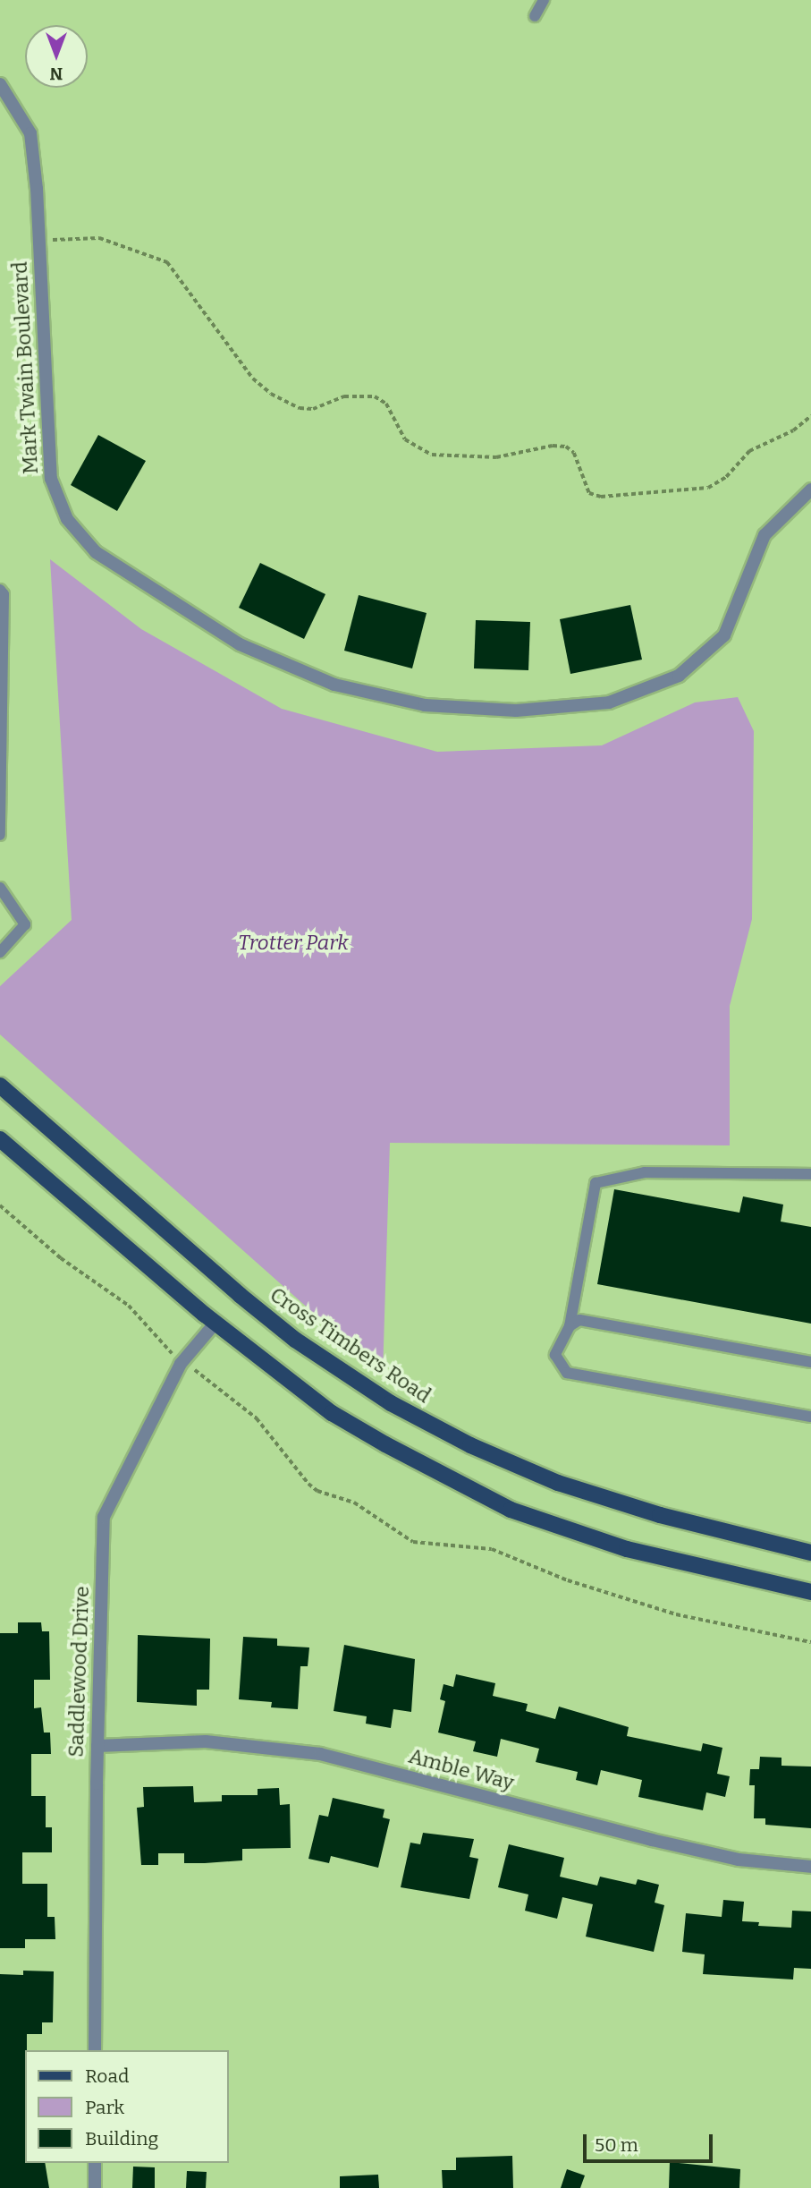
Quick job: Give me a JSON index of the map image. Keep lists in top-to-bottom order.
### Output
{
  "streets": {
    "main road": ["Cross Timbers Road"],
    "street": ["Mark Twain Boulevard", "Saddlewood Drive", "Amble Way"]
  },
  "crossings": [
    ["Saddlewood Drive", "Amble Way"]
  ],
  "parks": ["Trotter Park"],
  "legend": ["Road", "Park", "Building"],
  "scale_bar": "50 m",
  "north": "bottom"
}
